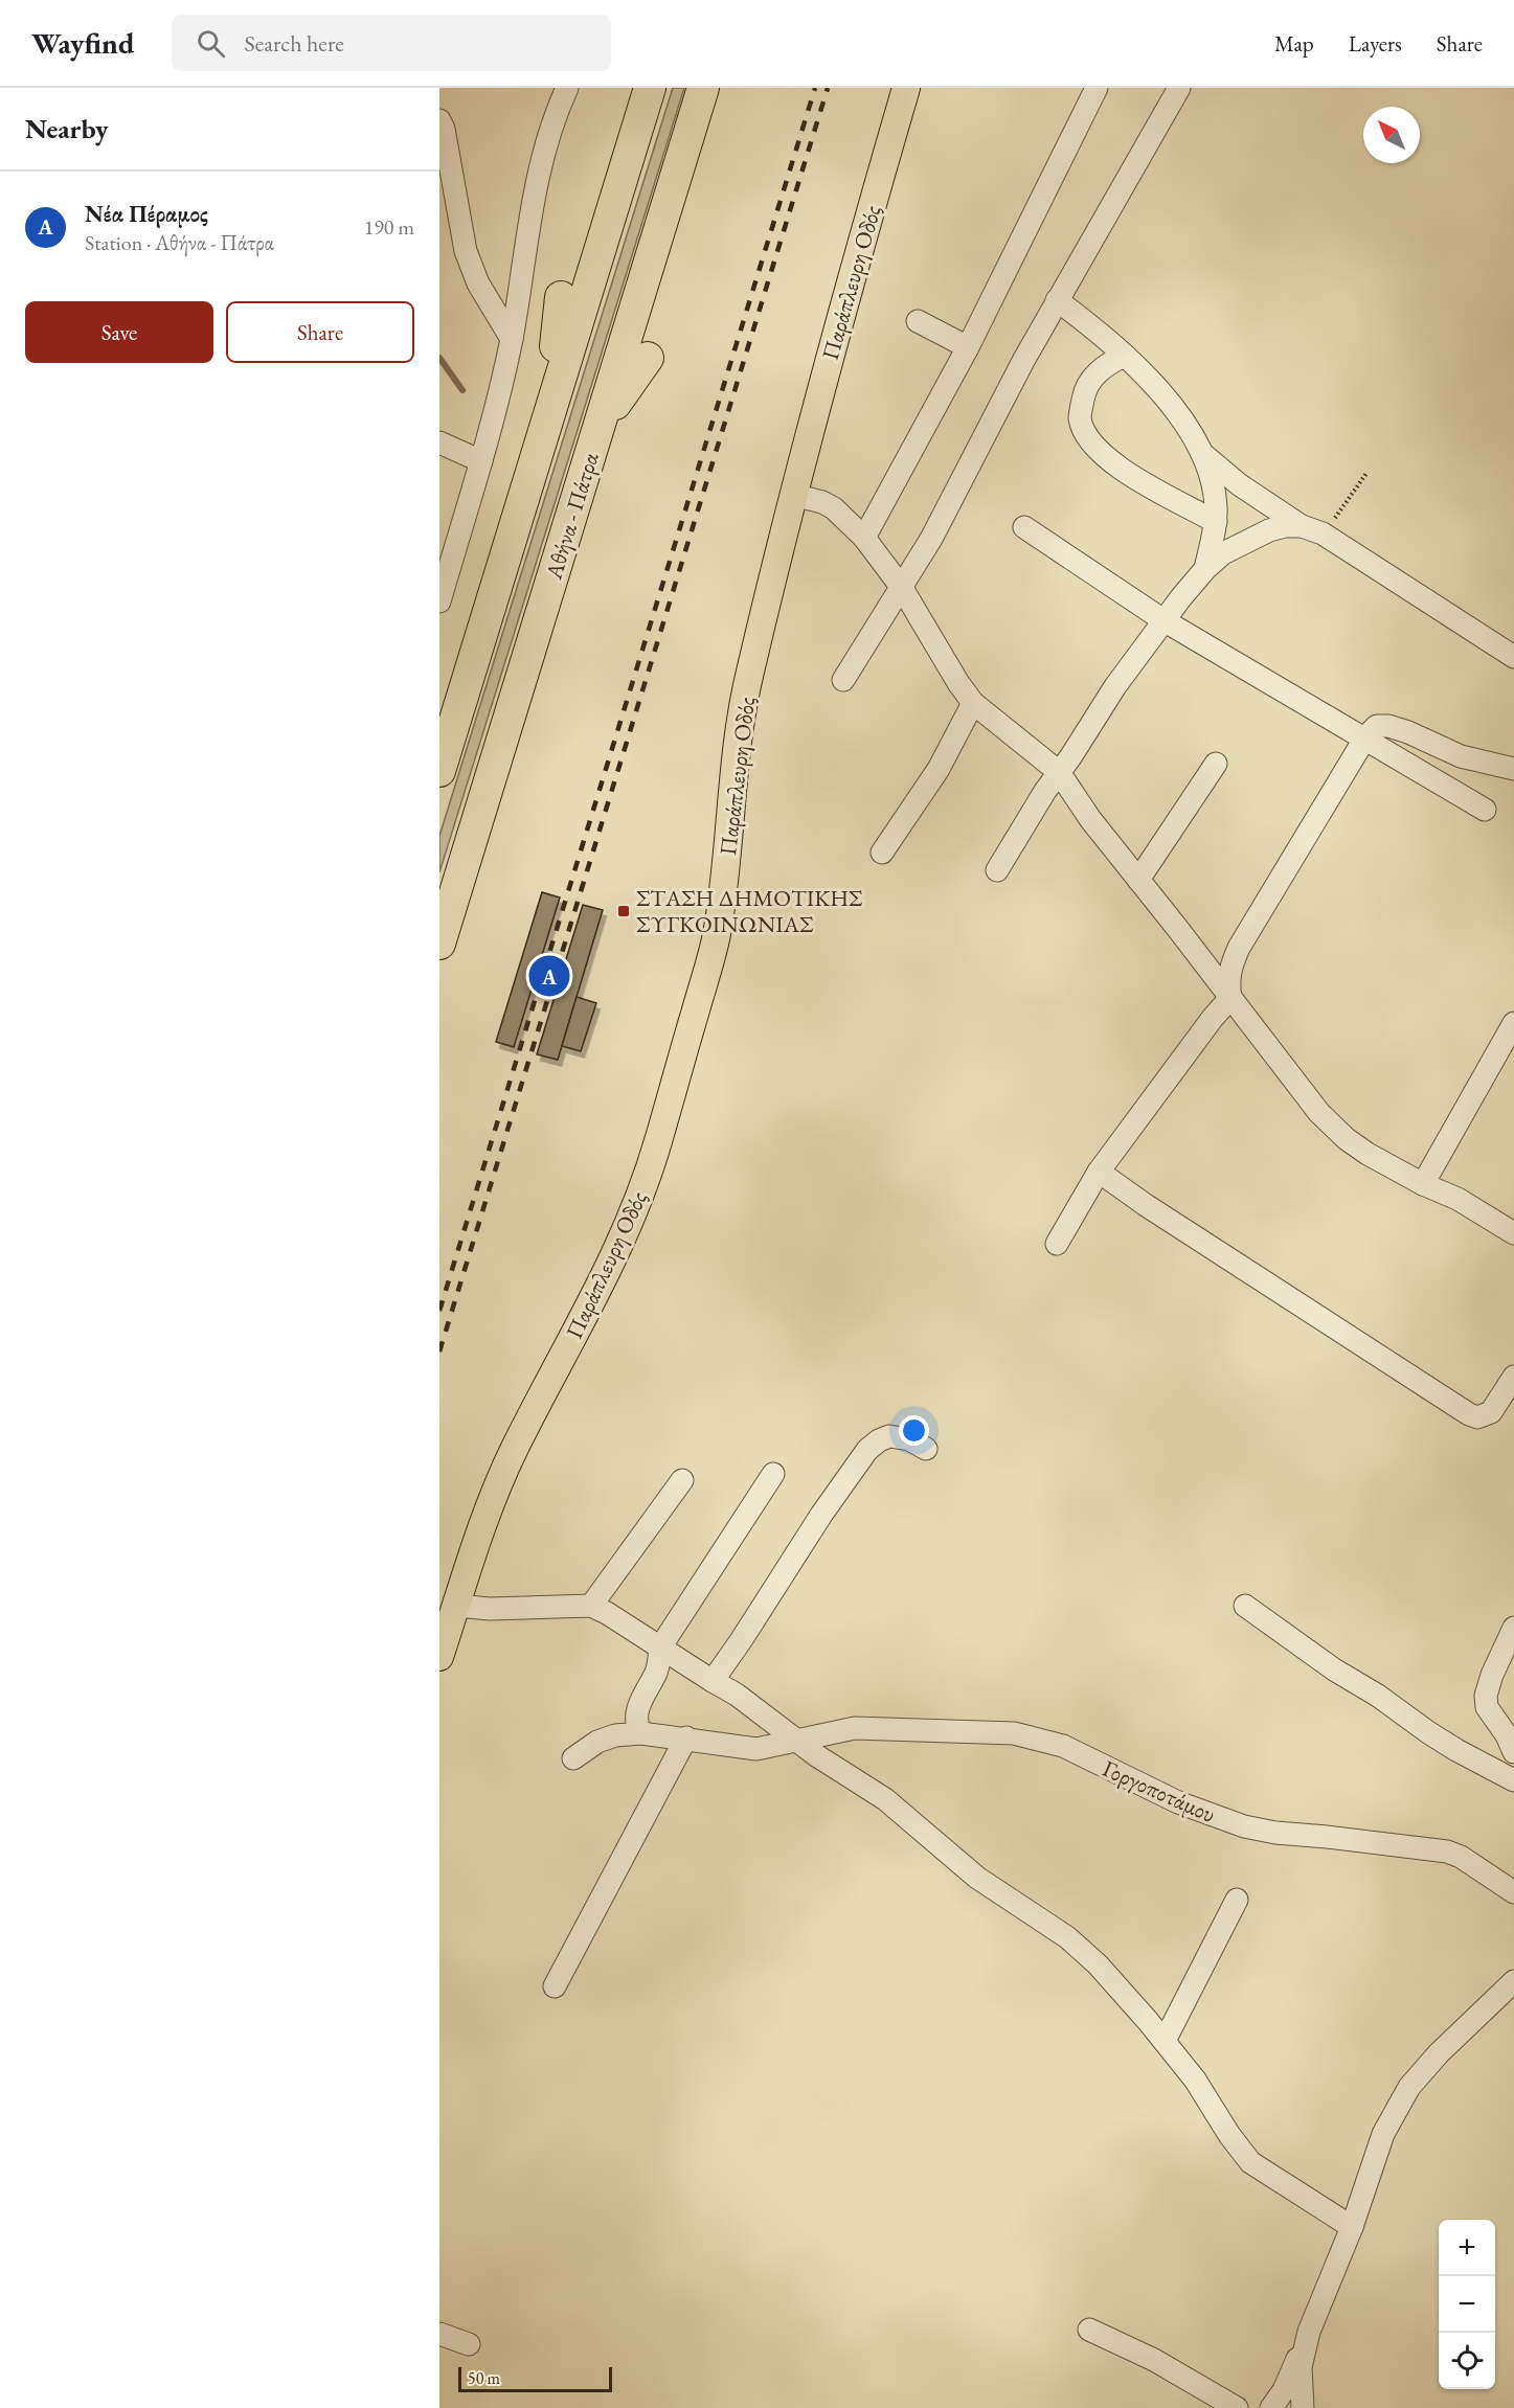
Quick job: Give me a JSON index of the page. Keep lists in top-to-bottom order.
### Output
{
  "streets": {
    "highway": ["Αθήνα - Πάτρα"],
    "main road": ["Παράπλευρη Οδός"],
    "street": ["Γοργοποτάμου"]
  },
  "places": {
    "transit": ["ΣΤΑΣΗ ΔΗΜΟΤΙΚΗΣ ΣΥΓΚΟΙΝΩΝΙΑΣ"]
  },
  "scale_bar": "50 m",
  "north": "top left",
  "page": {
    "header": "Wayfind",
    "search": "Search here",
    "nav": ["Map", "Layers", "Share"],
    "heading": "Nearby",
    "list": [
      {
        "mark": "A",
        "name": "Νέα Πέραμος",
        "note": "Station · Αθήνα - Πάτρα",
        "value": "190 m"
      }
    ],
    "buttons": ["Save", "Share"],
    "pins": "A",
    "map_buttons": ["+", "−"],
    "scale": "50 m"
  }
}
